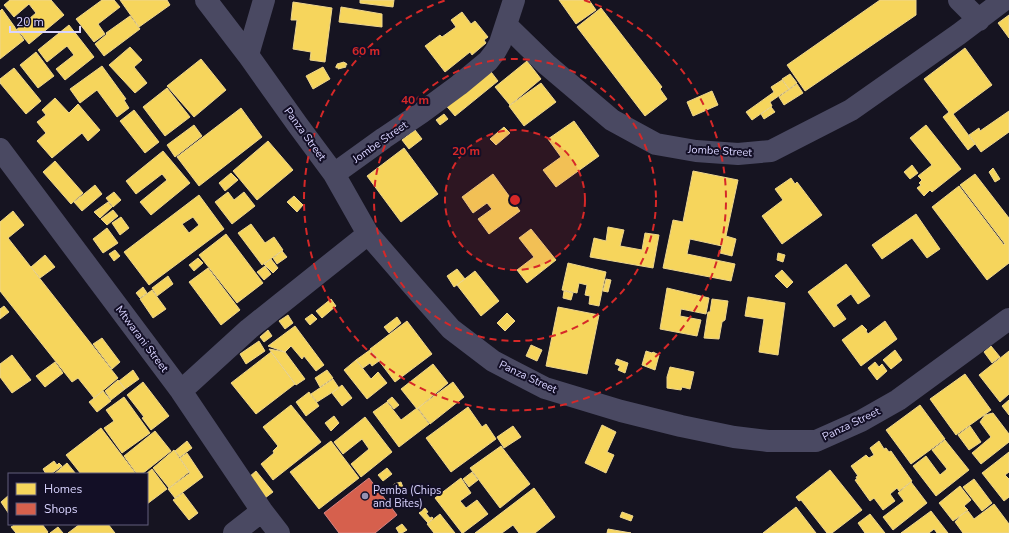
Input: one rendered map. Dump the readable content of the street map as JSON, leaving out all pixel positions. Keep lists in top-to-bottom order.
{
  "streets": {
    "street": ["Panza Street", "Jombe Street", "Mtwarani Street"]
  },
  "crossings": [
    ["Panza Street", "Jombe Street"]
  ],
  "places": ["Pemba (Chips and Bites)"],
  "legend": ["Homes", "Shops"],
  "scale_bar": "20 m",
  "rings": ["60 m", "40 m", "20 m"]
}
